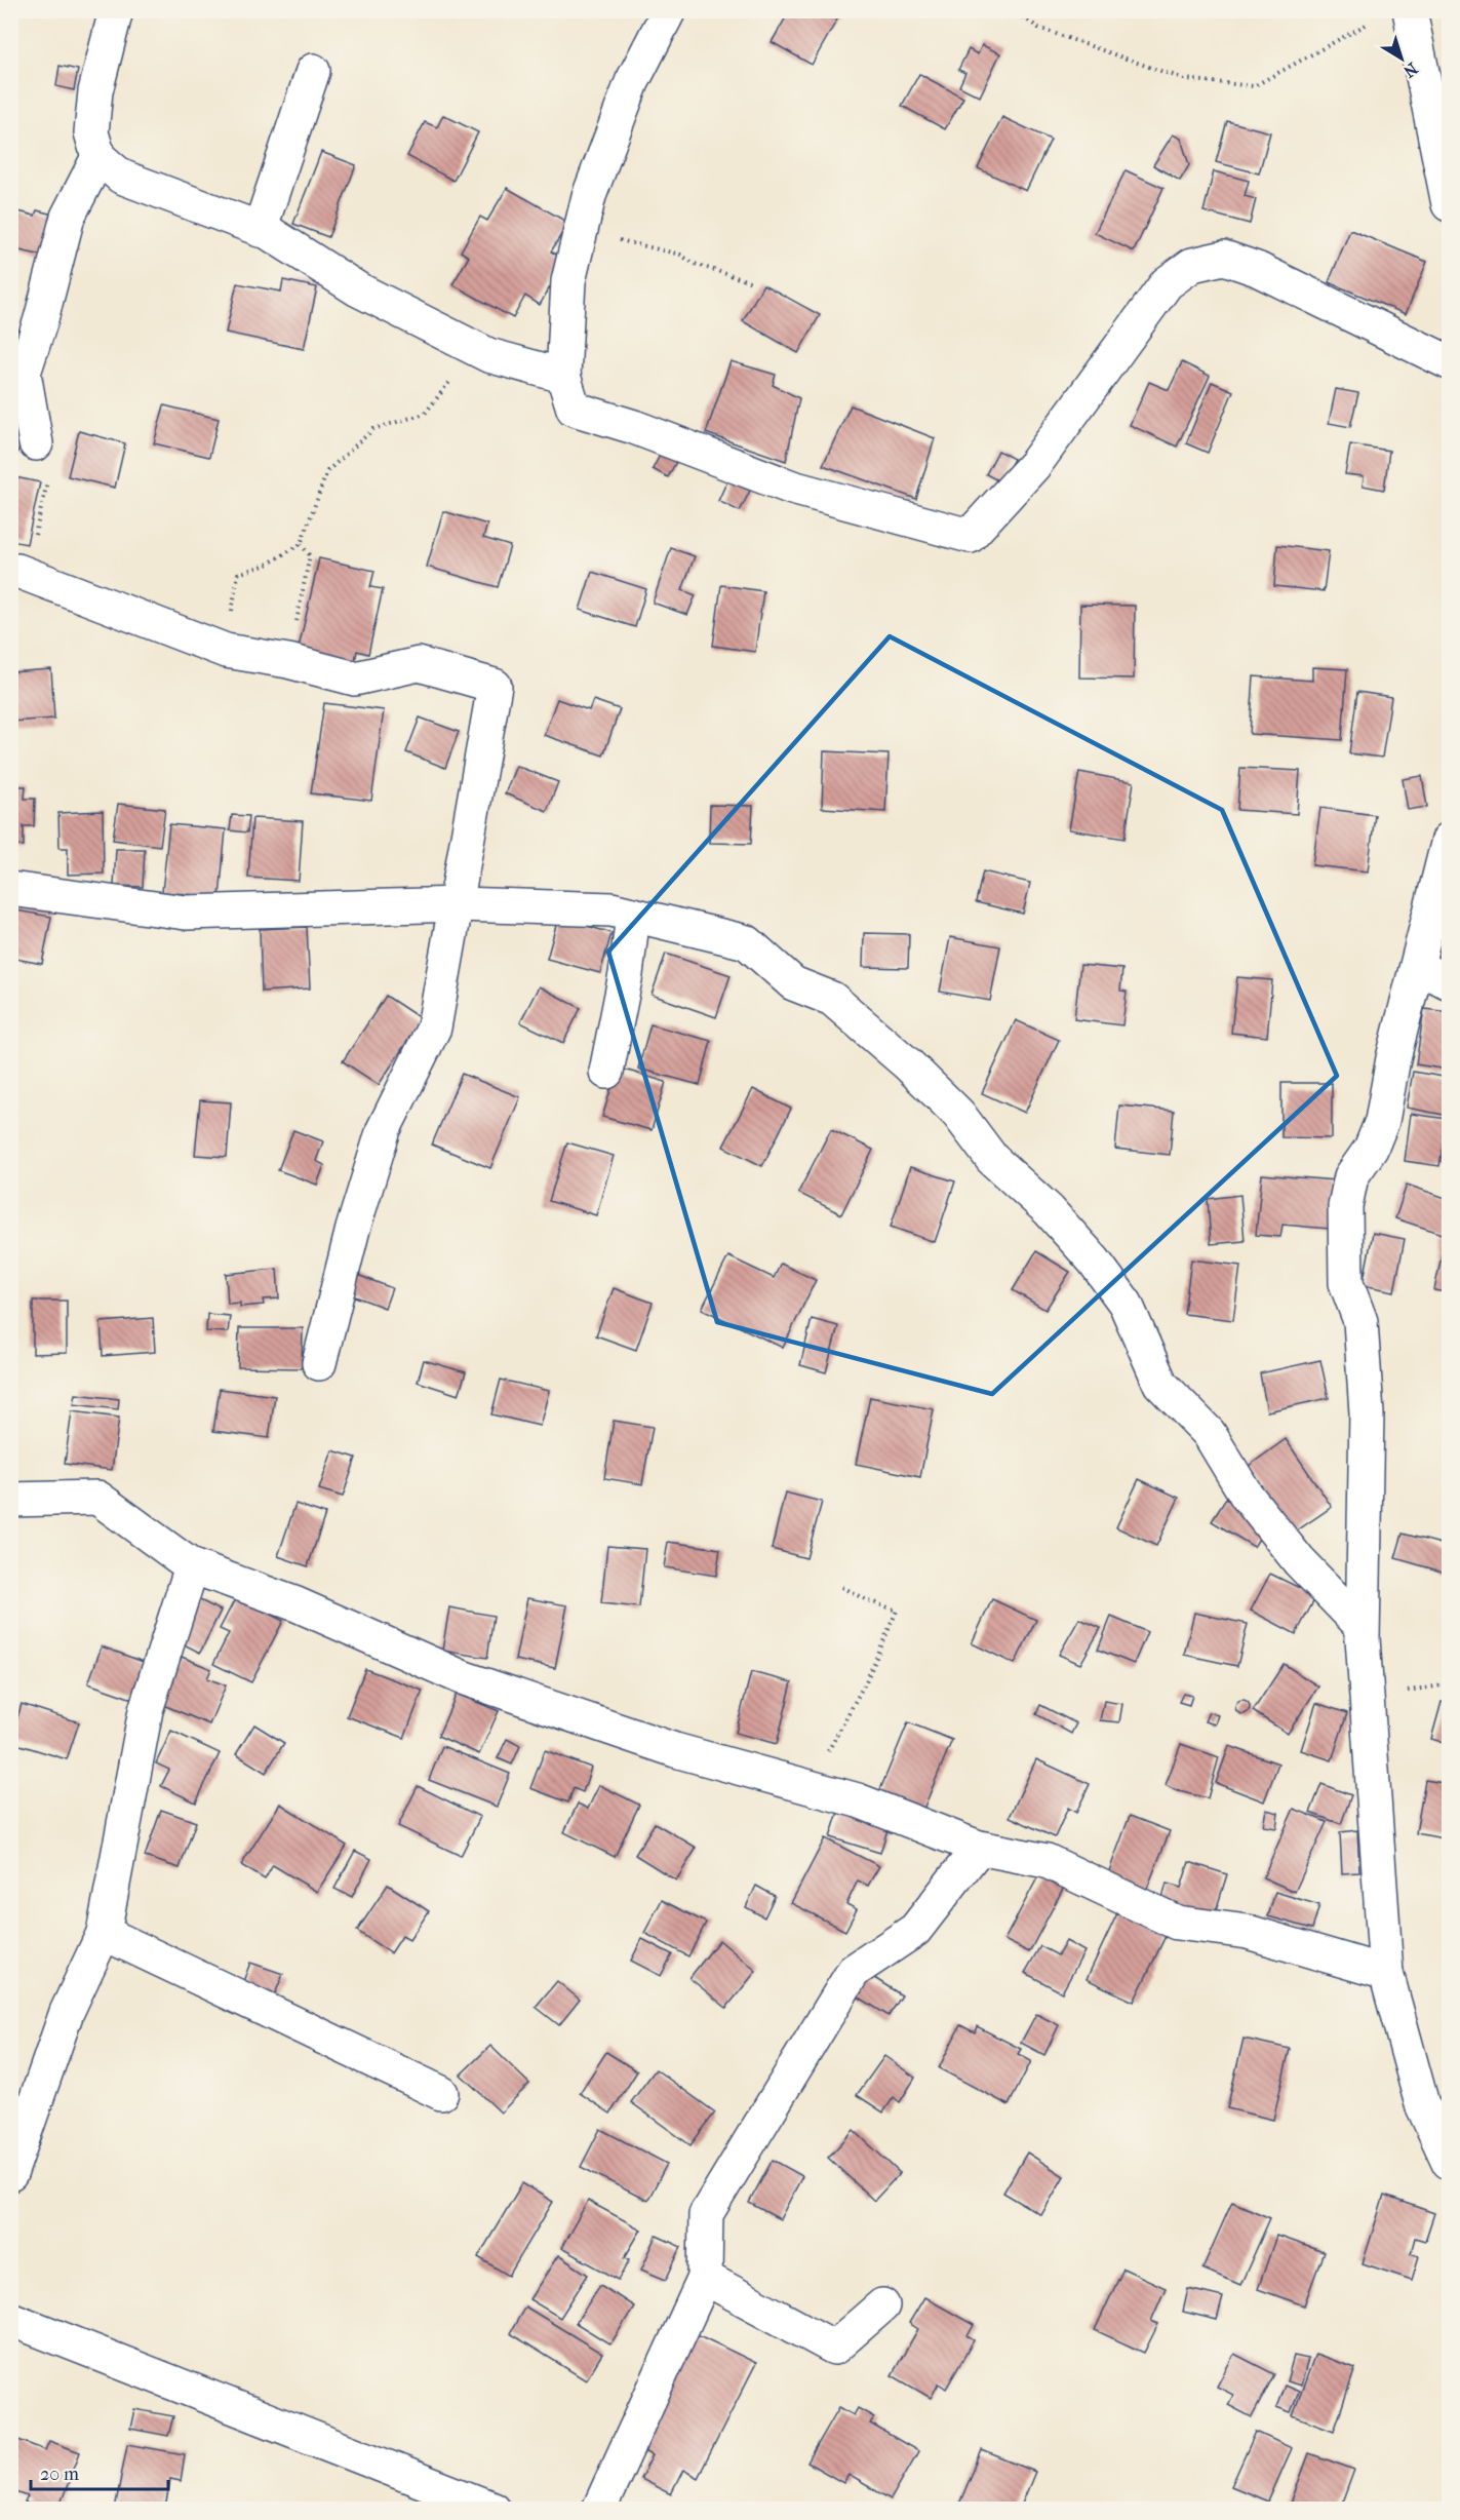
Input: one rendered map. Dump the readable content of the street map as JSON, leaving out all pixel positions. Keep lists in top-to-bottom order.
{
  "scale_bar": "20 m",
  "north": "bottom right"
}
